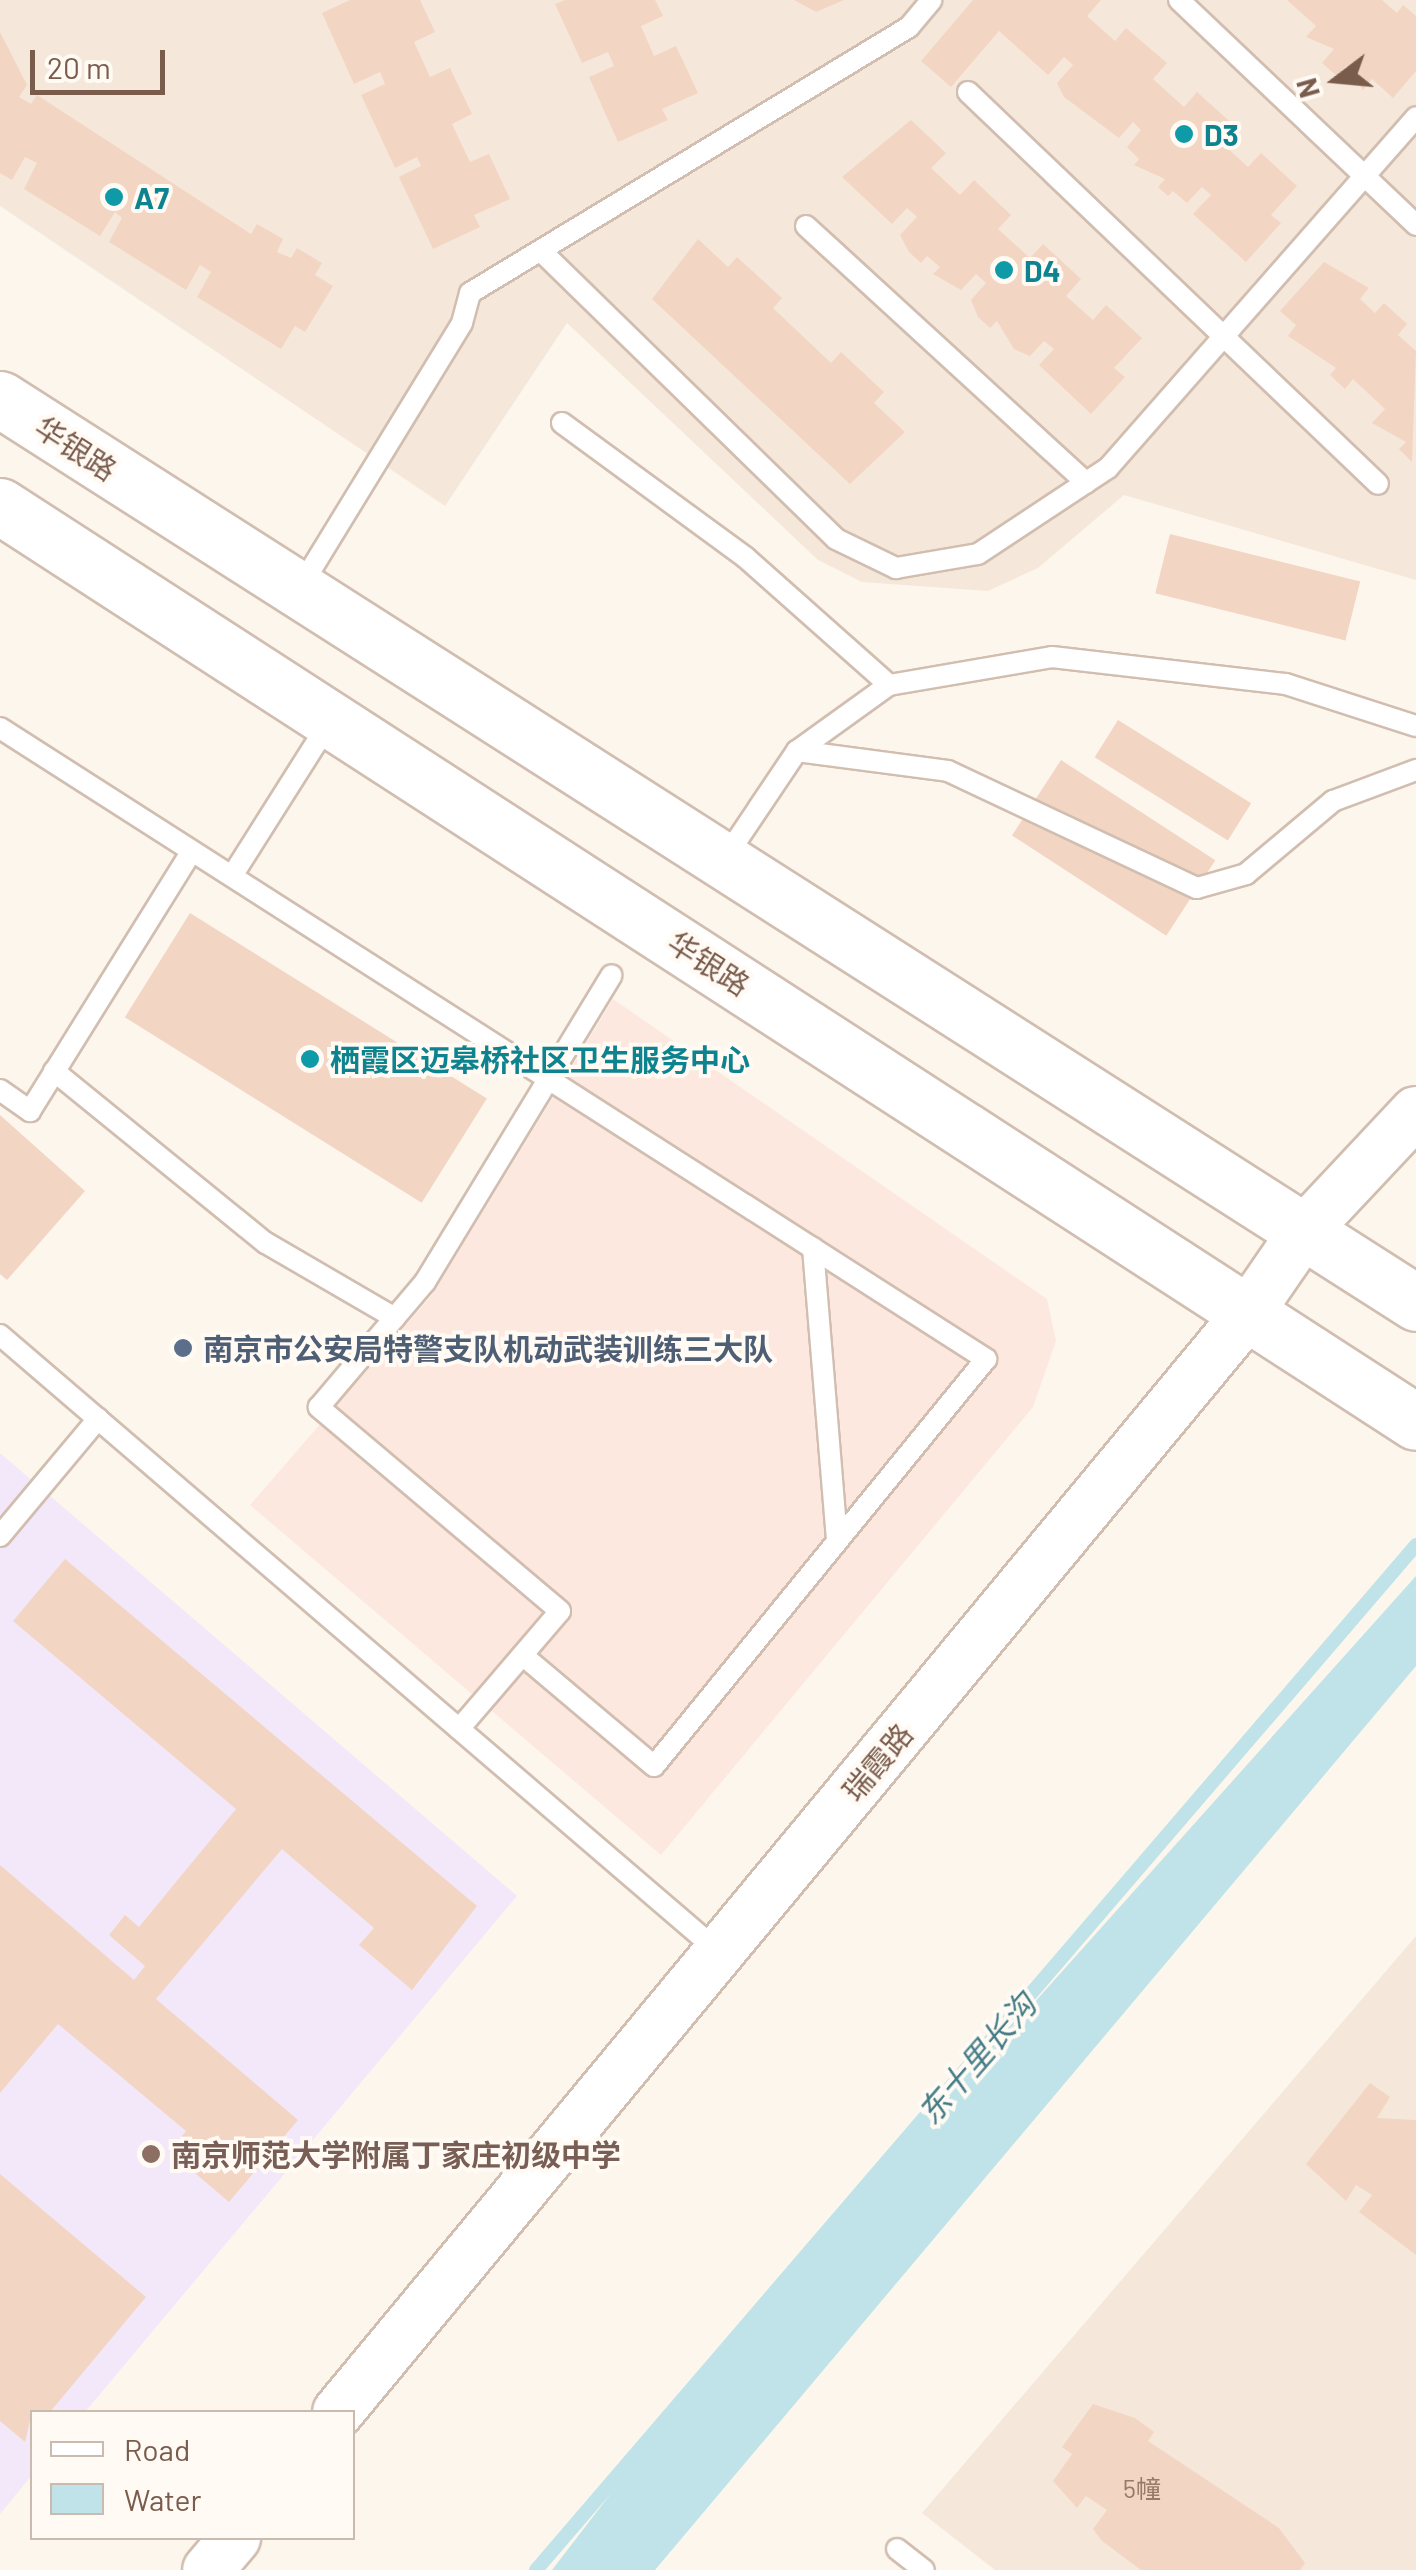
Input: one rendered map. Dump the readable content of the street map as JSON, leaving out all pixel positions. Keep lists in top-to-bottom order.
{
  "streets": {
    "main road": ["华银路"],
    "street": ["瑞霞路"]
  },
  "crossings": [
    ["华银路", "瑞霞路"]
  ],
  "water": ["东十里长沟"],
  "places": [
    "D3",
    "A7",
    "D4",
    "栖霞区迈皋桥社区卫生服务中心",
    "南京市公安局特警支队机动武装训练三大队",
    "南京师范大学附属丁家庄初级中学"
  ],
  "house_numbers": ["5幢"],
  "legend": ["Road", "Water"],
  "scale_bar": "20 m",
  "north": "left"
}
